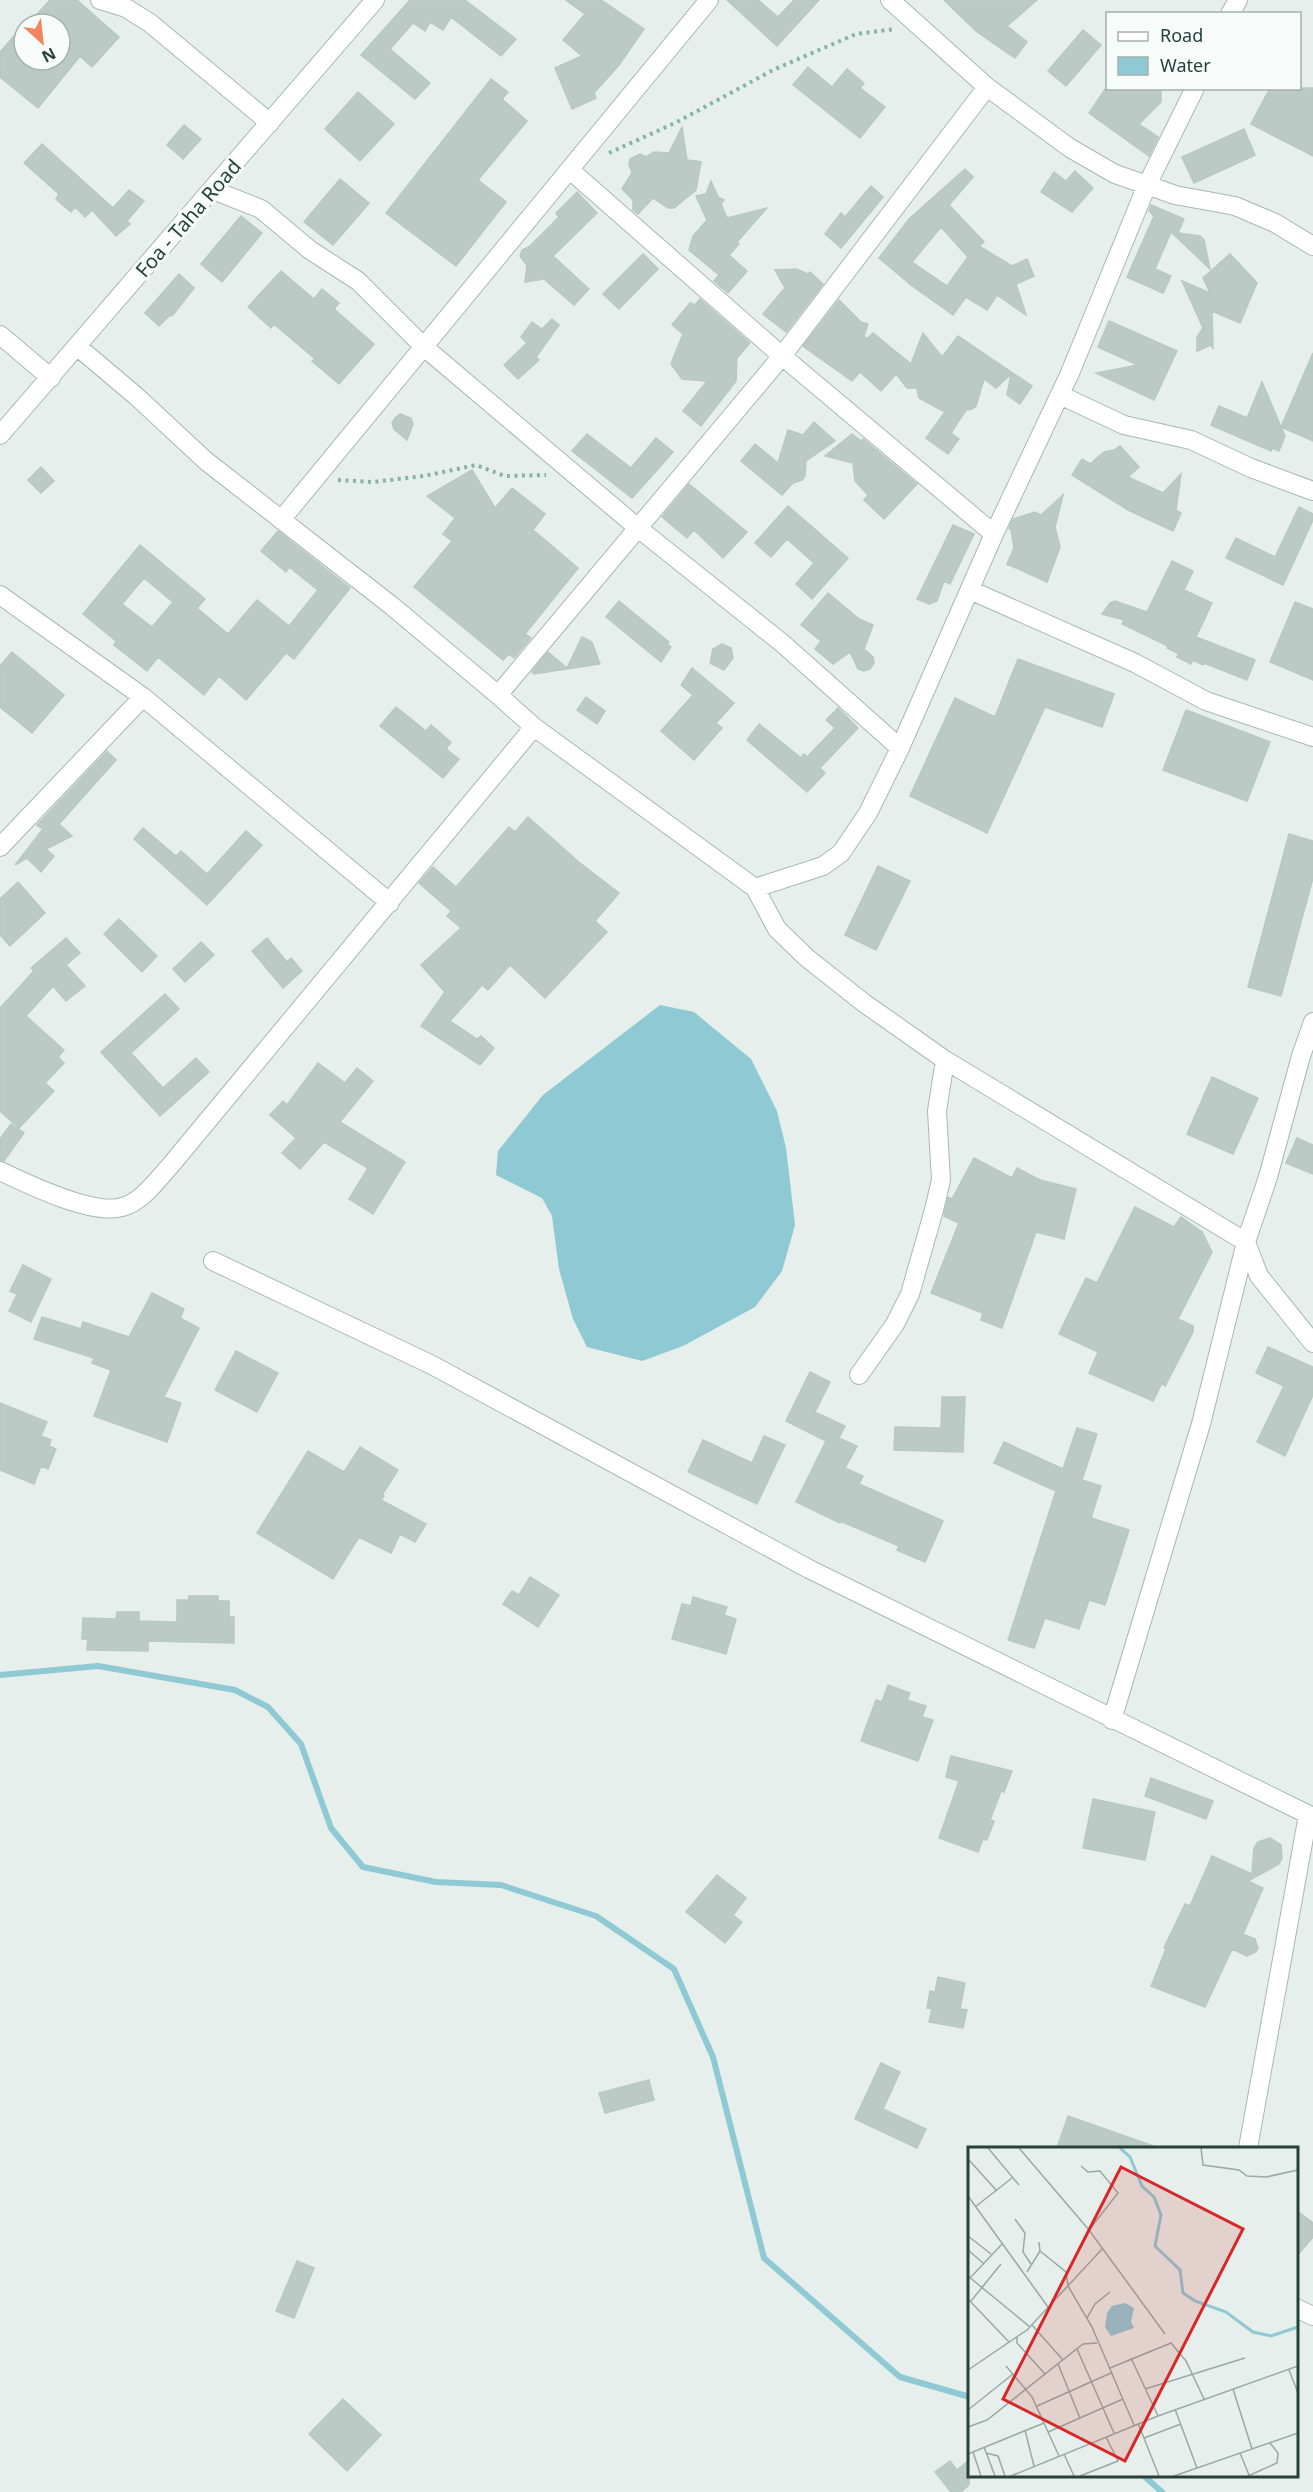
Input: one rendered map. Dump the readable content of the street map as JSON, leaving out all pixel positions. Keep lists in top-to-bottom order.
{
  "streets": {
    "street": ["Foa - Taha Road"]
  },
  "legend": ["Road", "Water"],
  "north": "bottom right"
}
